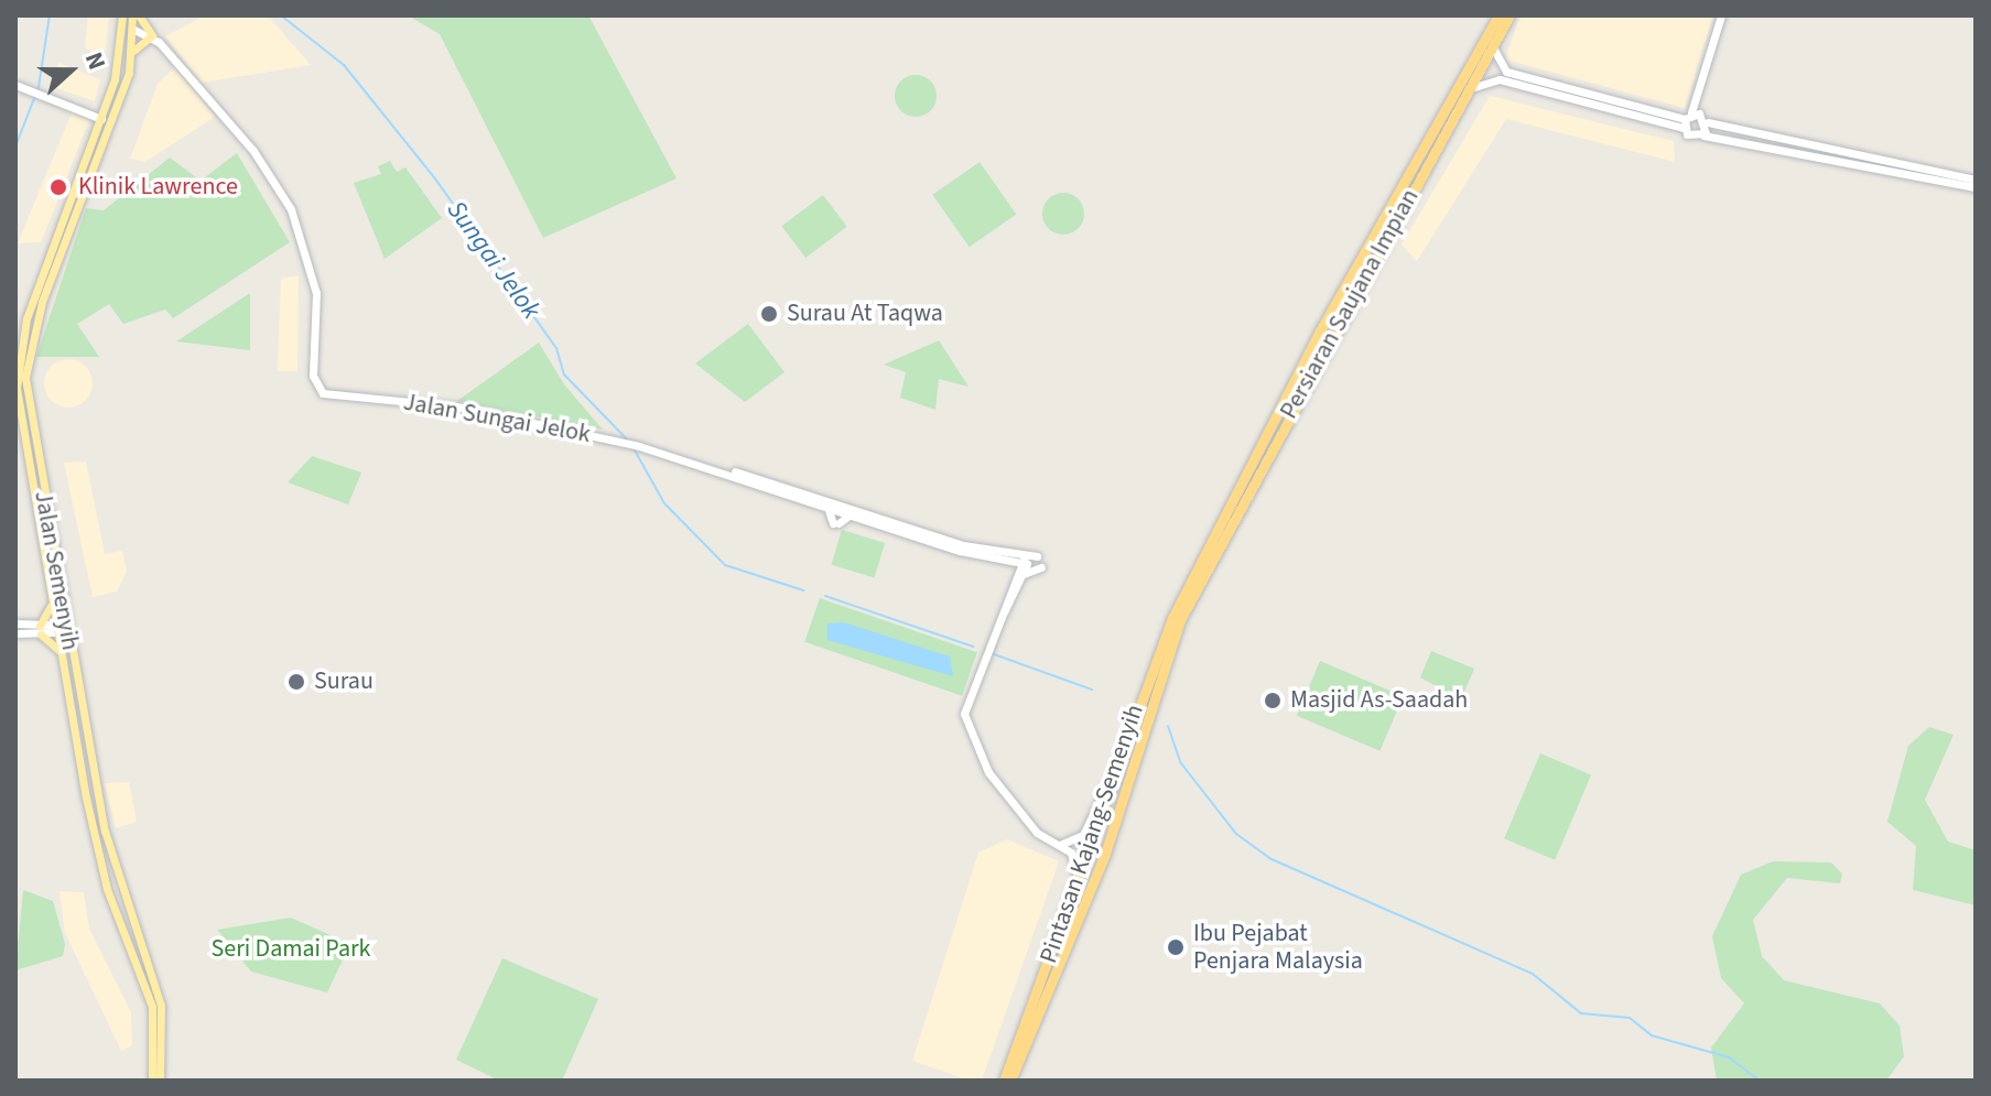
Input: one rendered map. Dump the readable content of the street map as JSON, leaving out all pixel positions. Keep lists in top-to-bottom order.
{
  "streets": {
    "highway": ["Persiaran Saujana Impian", "Pintasan Kajang-Semenyih"],
    "main road": ["Jalan Semenyih"],
    "street": ["Jalan Sungai Jelok"]
  },
  "crossings": [
    ["Persiaran Saujana Impian", "Pintasan Kajang-Semenyih"],
    ["Jalan Sungai Jelok", "Jalan Semenyih"]
  ],
  "water": ["Sungai Jelok"],
  "parks": ["Seri Damai Park"],
  "places": [
    "Klinik Lawrence",
    "Surau At Taqwa",
    "Surau",
    "Masjid As-Saadah",
    "Ibu Pejabat Penjara Malaysia"
  ],
  "north": "right"
}
